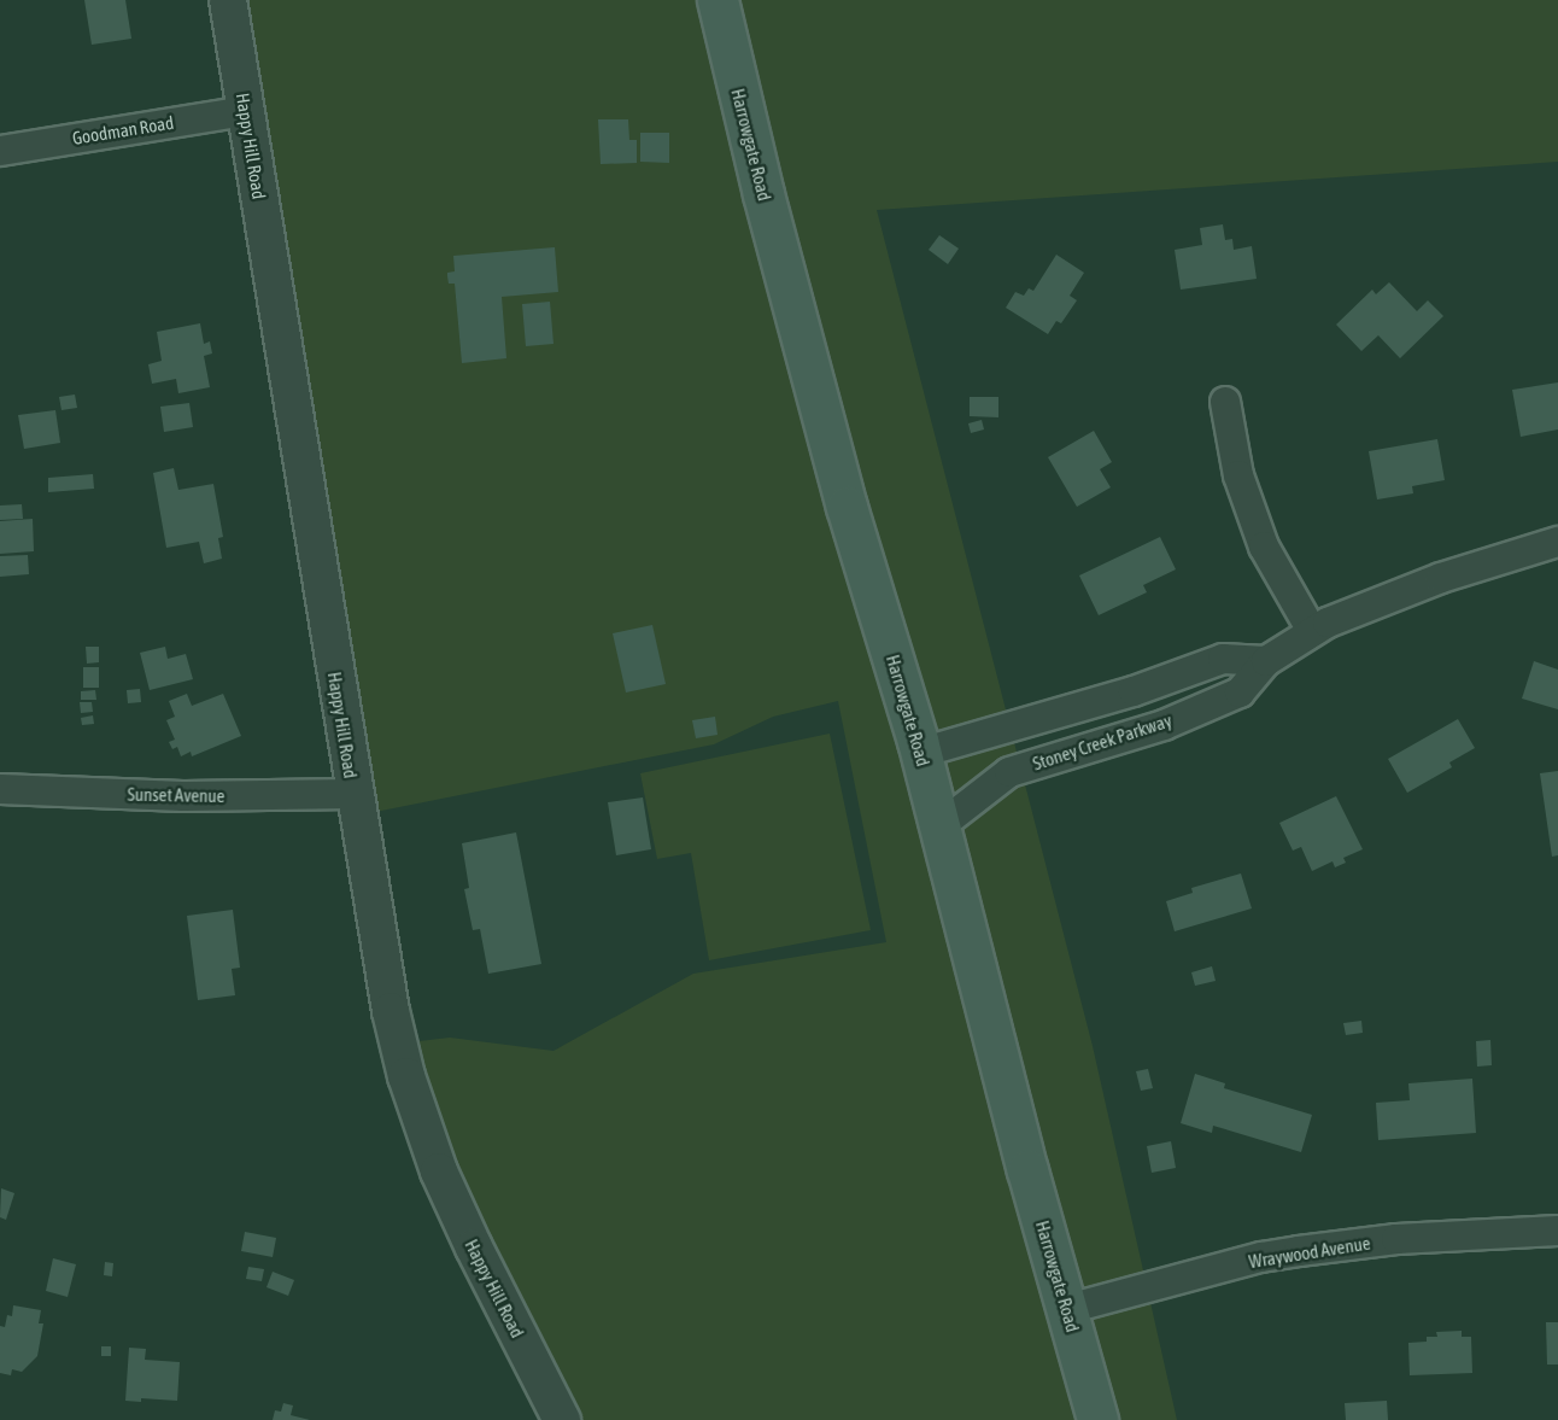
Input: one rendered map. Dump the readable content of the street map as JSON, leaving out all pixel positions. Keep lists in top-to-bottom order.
{
  "streets": {
    "main road": ["Harrowgate Road"],
    "street": [
      "Goodman Road",
      "Happy Hill Road",
      "Stoney Creek Parkway",
      "Sunset Avenue",
      "Wraywood Avenue"
    ]
  },
  "crossings": [
    ["Goodman Road", "Happy Hill Road"],
    ["Harrowgate Road", "Stoney Creek Parkway"],
    ["Harrowgate Road", "Wraywood Avenue"],
    ["Happy Hill Road", "Sunset Avenue"]
  ]
}
